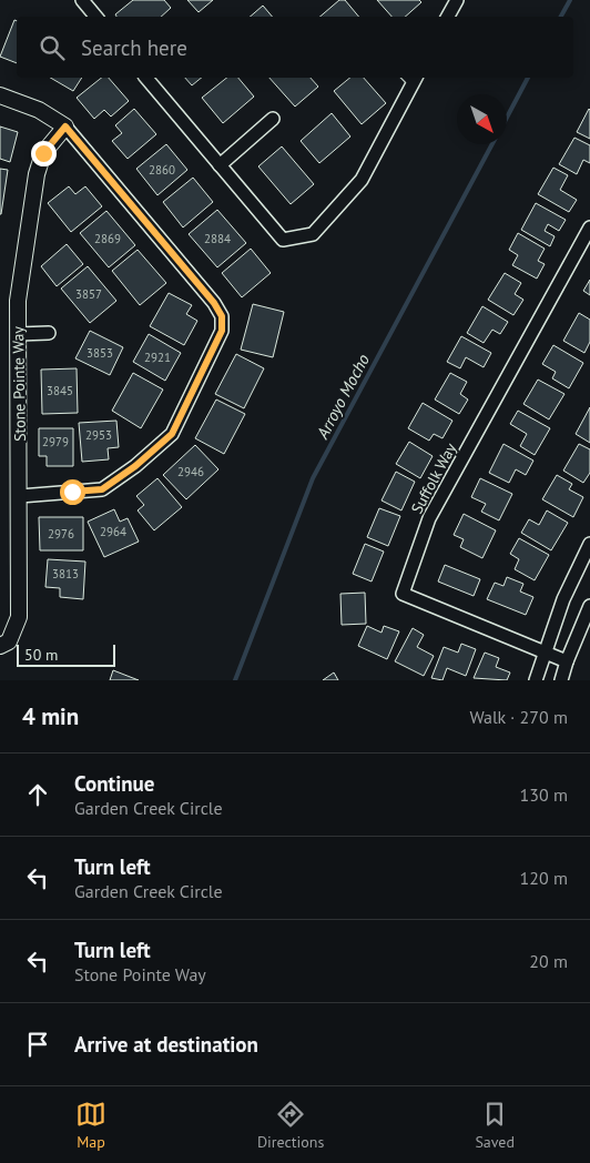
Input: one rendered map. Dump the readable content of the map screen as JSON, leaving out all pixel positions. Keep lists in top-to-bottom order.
{
  "streets": {
    "street": ["Stone Pointe Way", "Suffolk Way"]
  },
  "water": ["Arroyo Mocho"],
  "house_numbers": [
    "2860",
    "2869",
    "2884",
    "3857",
    "3853",
    "2921",
    "3845",
    "2953",
    "2979",
    "2946",
    "2964",
    "2976",
    "3813"
  ],
  "scale_bar": "50 m",
  "north": "bottom right",
  "page": {
    "search": "Search here",
    "scale": "50 m",
    "heading": ["4 min", "Walk · 270 m"],
    "list": [
      ["Continue", "Garden Creek Circle", "130 m"],
      ["Turn left", "Garden Creek Circle", "120 m"],
      ["Turn left", "Stone Pointe Way", "20 m"],
      "Arrive at destination"
    ],
    "nav": ["Map", "Directions", "Saved"]
  }
}
